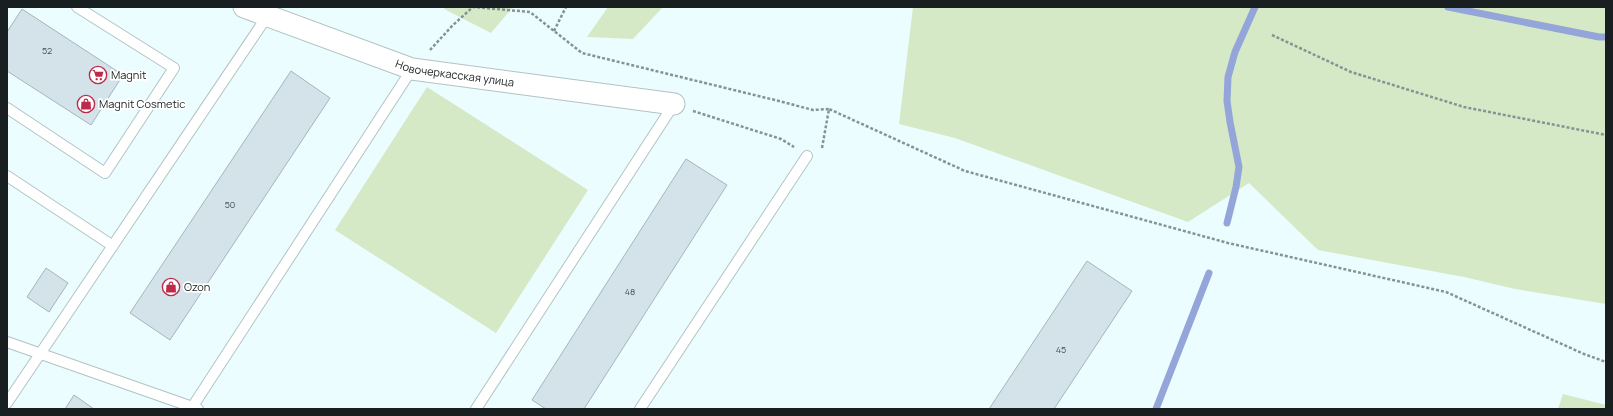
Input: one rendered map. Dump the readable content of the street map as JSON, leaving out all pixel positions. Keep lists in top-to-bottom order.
{
  "streets": {
    "street": ["Новочеркасская улица"]
  },
  "places": {
    "supermarket": ["Magnit"],
    "shop": ["Magnit Cosmetic", "Ozon"]
  },
  "house_numbers": [
    "52",
    "50",
    "48",
    "45"
  ]
}
